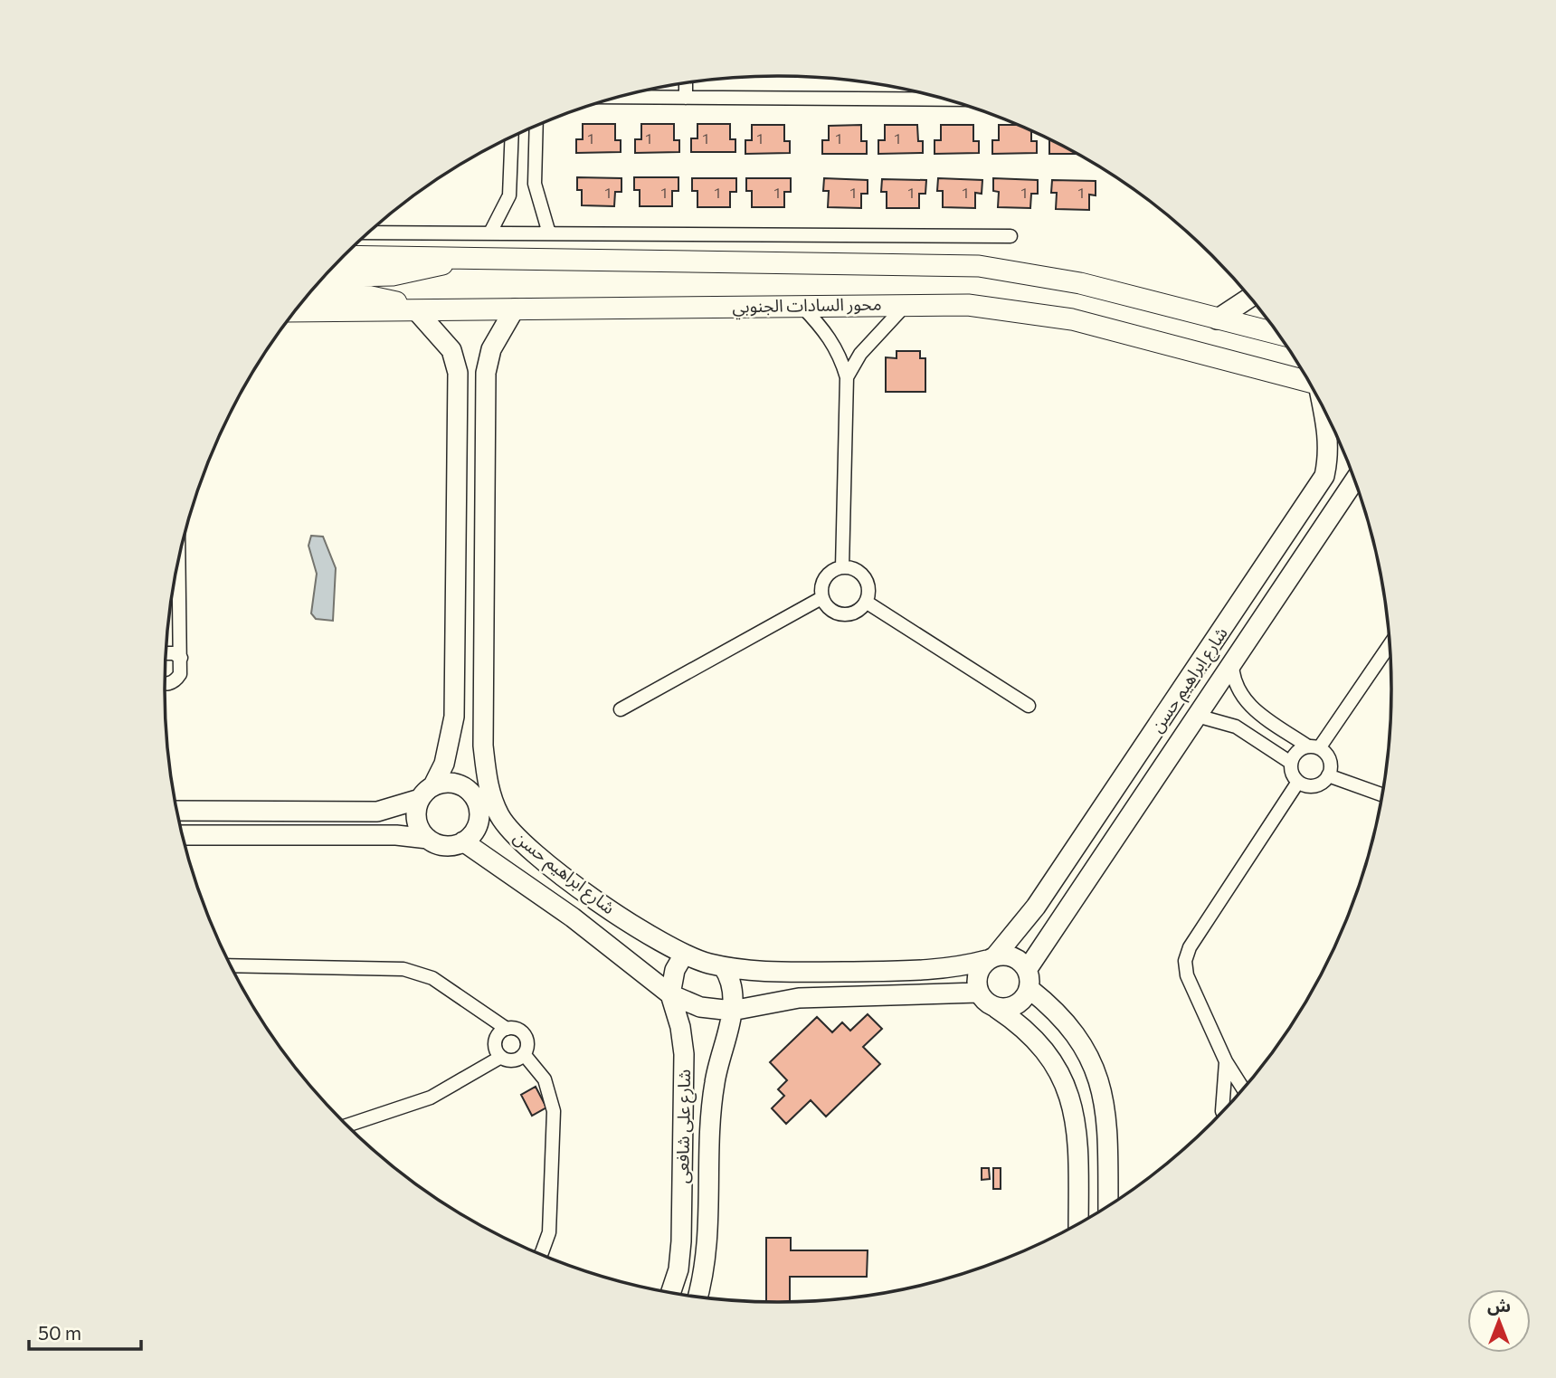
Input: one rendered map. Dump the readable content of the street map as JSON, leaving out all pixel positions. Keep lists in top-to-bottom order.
{
  "streets": {
    "main road": ["محور السادات الجنوبي"],
    "street": ["شارع ابراهيم حسن", "شارع على شافعى"]
  },
  "crossings": [
    ["محور السادات الجنوبي", "شارع ابراهيم حسن"],
    ["شارع ابراهيم حسن", "شارع على شافعى"]
  ],
  "house_numbers": [
    "1",
    "1",
    "1",
    "1",
    "1",
    "1",
    "1",
    "1",
    "1",
    "1",
    "1",
    "1",
    "1",
    "1",
    "1"
  ],
  "scale_bar": "50 m",
  "north": "top"
}
